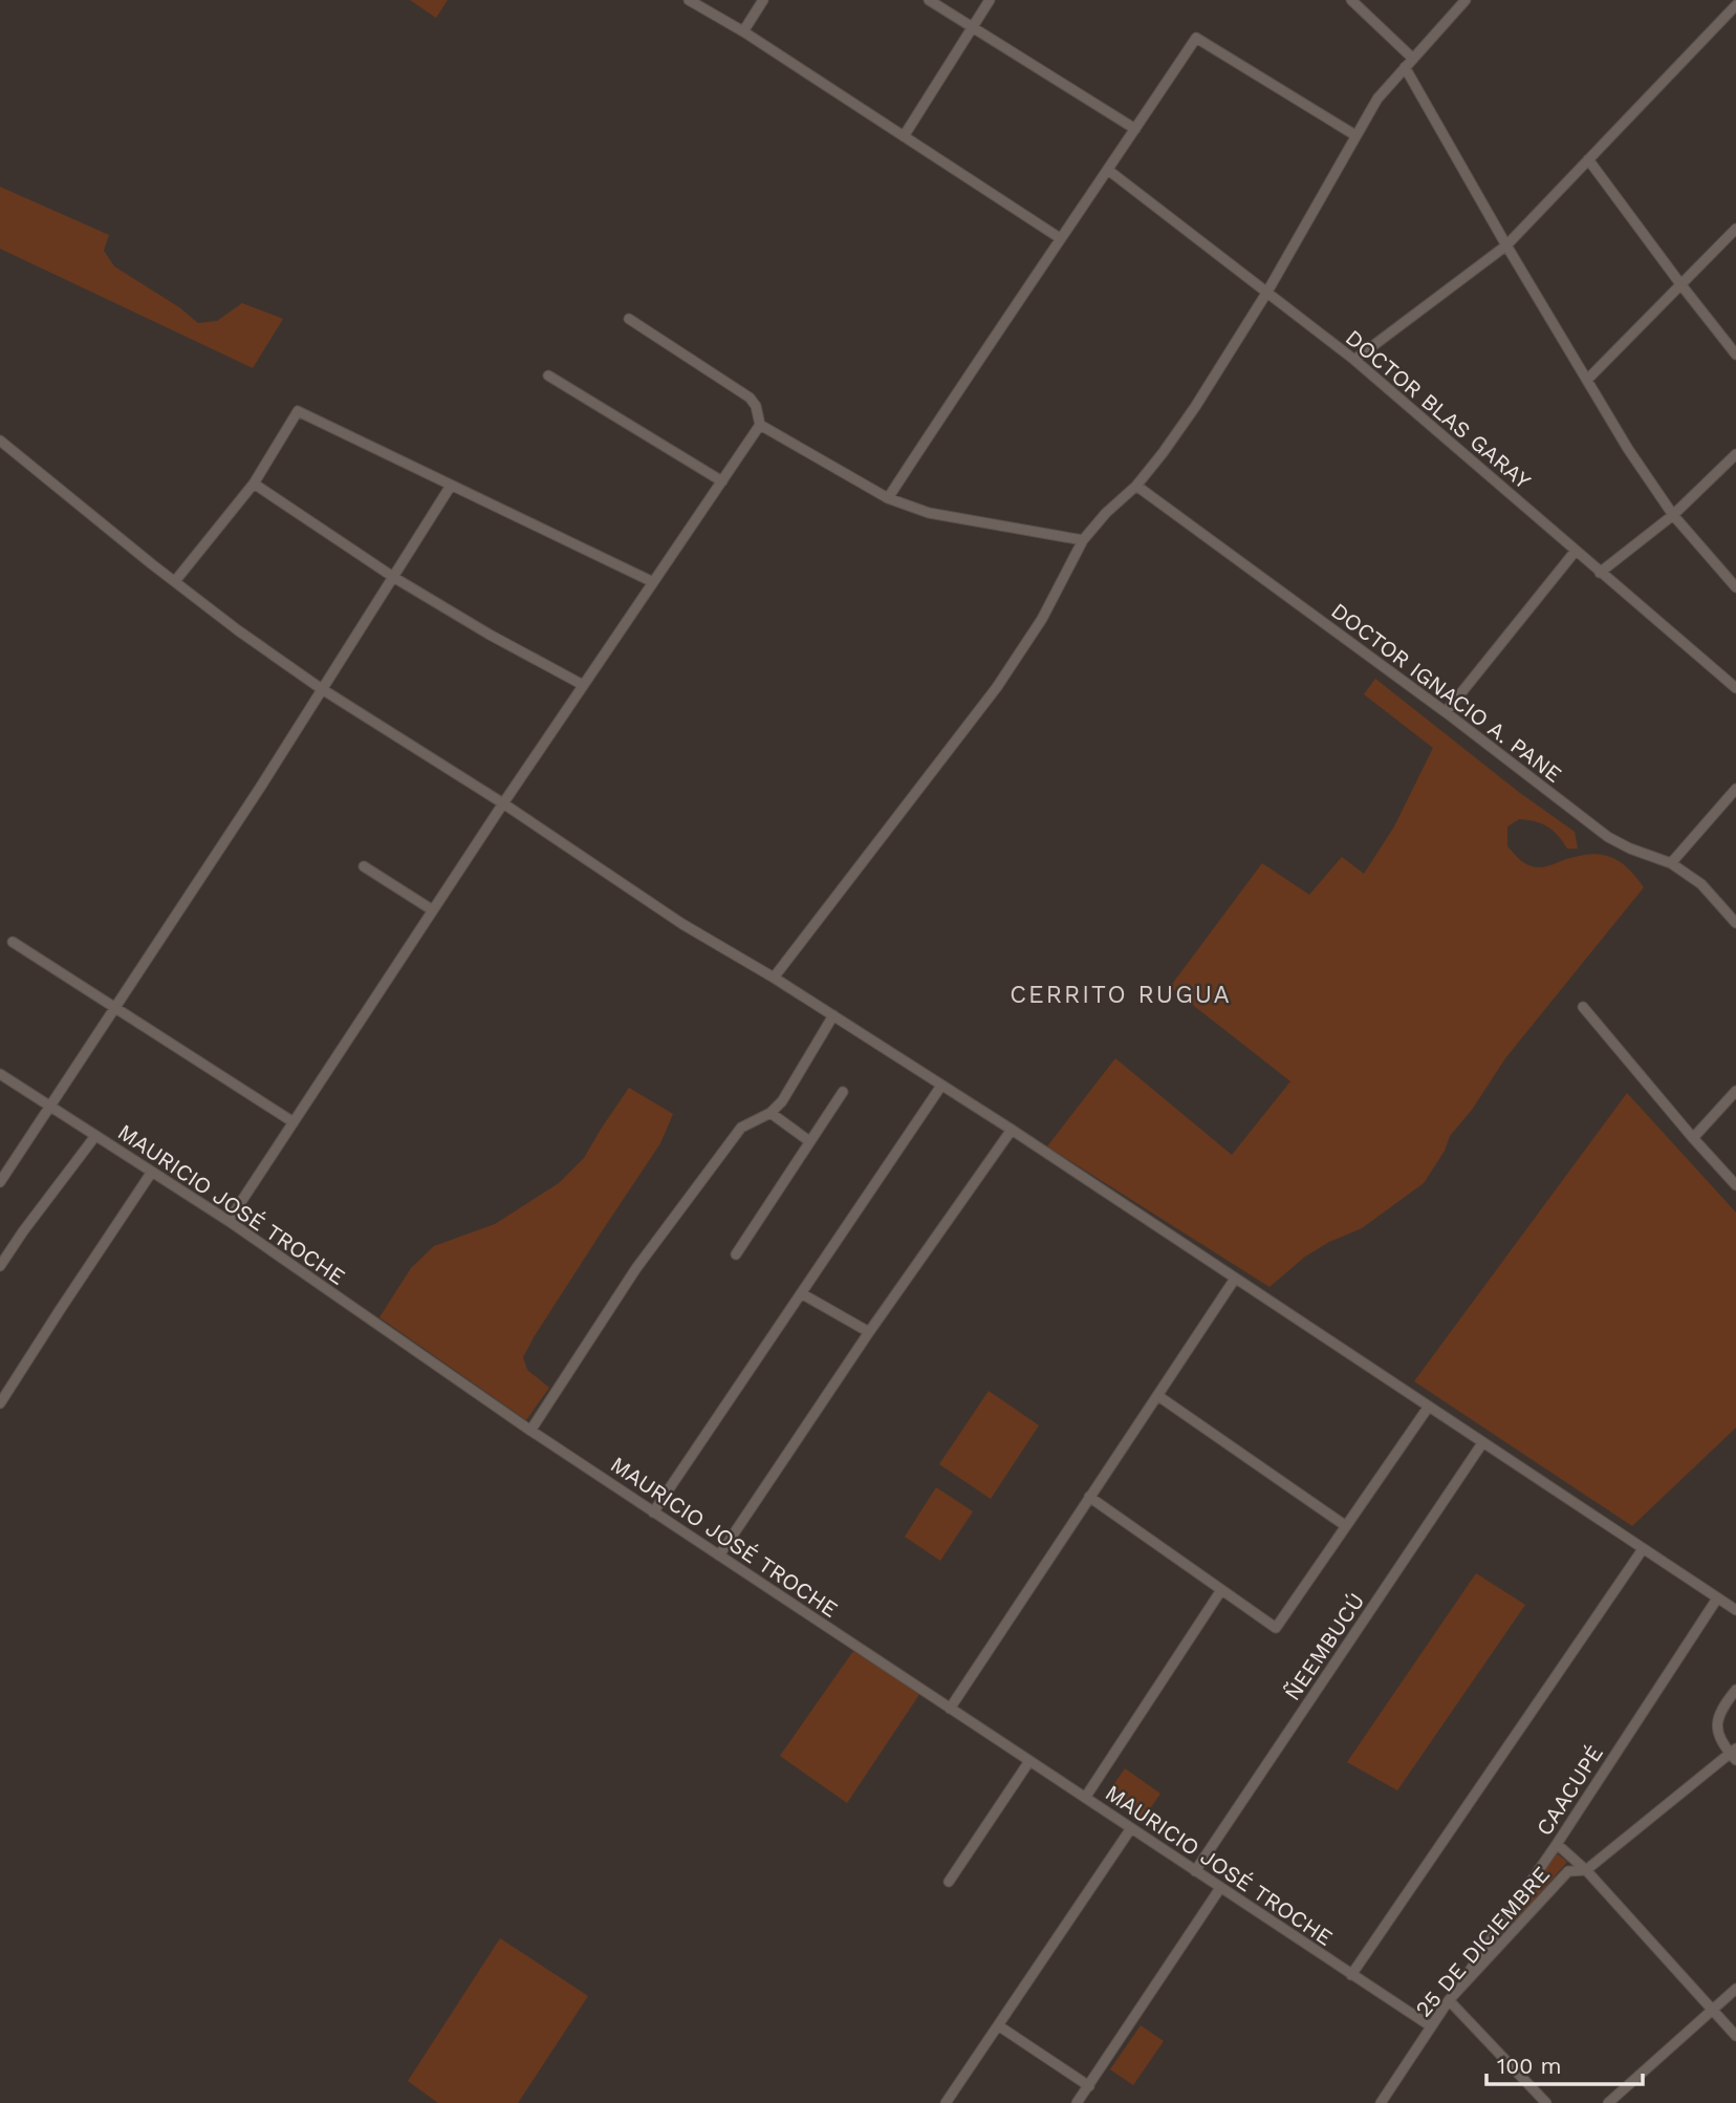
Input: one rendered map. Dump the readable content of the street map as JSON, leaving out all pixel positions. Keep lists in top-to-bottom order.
{
  "streets": {
    "street": [
      "DOCTOR BLAS GARAY",
      "DOCTOR IGNACIO A. PANE",
      "MAURICIO JOSÉ TROCHE",
      "ÑEEMBUCÚ",
      "CAACUPÉ",
      "25 DE DICIEMBRE"
    ]
  },
  "crossings": [
    ["MAURICIO JOSÉ TROCHE", "ÑEEMBUCÚ"],
    ["MAURICIO JOSÉ TROCHE", "25 DE DICIEMBRE"],
    ["CAACUPÉ", "25 DE DICIEMBRE"]
  ],
  "districts": ["CERRITO RUGUA"],
  "scale_bar": "100 m"
}
